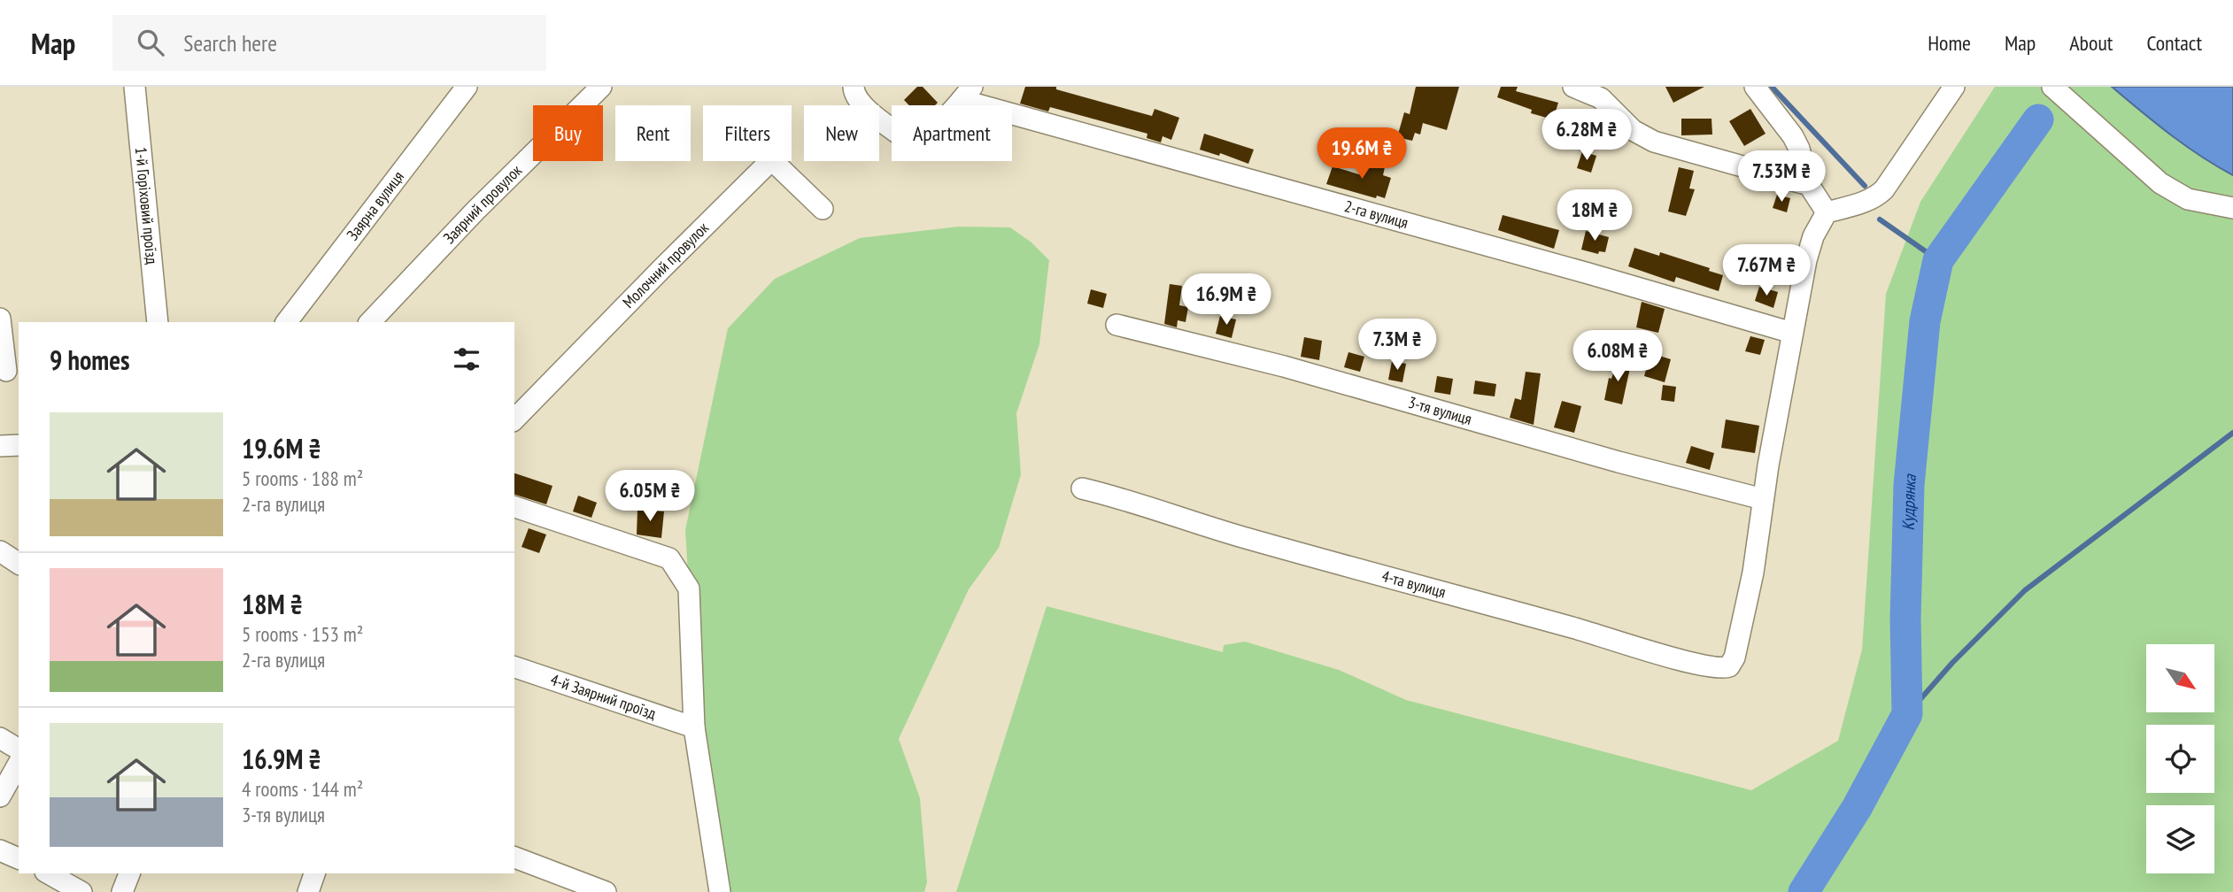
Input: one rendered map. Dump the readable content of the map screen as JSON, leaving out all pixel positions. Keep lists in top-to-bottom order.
{
  "streets": {
    "street": [
      "Заярний провулок",
      "1-й Горіховий проїзд",
      "Заярна вулиця",
      "2-га вулиця",
      "Молочний провулок",
      "3-тя вулиця",
      "4-та вулиця",
      "4-й Заярний проїзд"
    ]
  },
  "crossings": [
    ["3-тя вулиця", "4-та вулиця"]
  ],
  "water": ["Кудрянка"],
  "north": "bottom right",
  "page": {
    "header": "Map",
    "search": "Search here",
    "nav": [
      "Home",
      "Map",
      "About",
      "Contact"
    ],
    "chip": [
      "Buy",
      "Rent",
      "Filters",
      "New",
      "Apartment"
    ],
    "price": [
      "6.28M ₴",
      "19.6M ₴",
      "7.53M ₴",
      "18M ₴",
      "7.67M ₴",
      "16.9M ₴",
      "7.3M ₴",
      "6.08M ₴",
      "6.05M ₴"
    ],
    "heading": "9 homes",
    "list": [
      {
        "name": "19.6M ₴",
        "note": "5 rooms · 188 m² · 2-га вулиця"
      },
      {
        "name": "18M ₴",
        "note": "5 rooms · 153 m² · 2-га вулиця"
      },
      {
        "name": "16.9M ₴",
        "note": "4 rooms · 144 m² · 3-тя вулиця"
      }
    ]
  }
}
